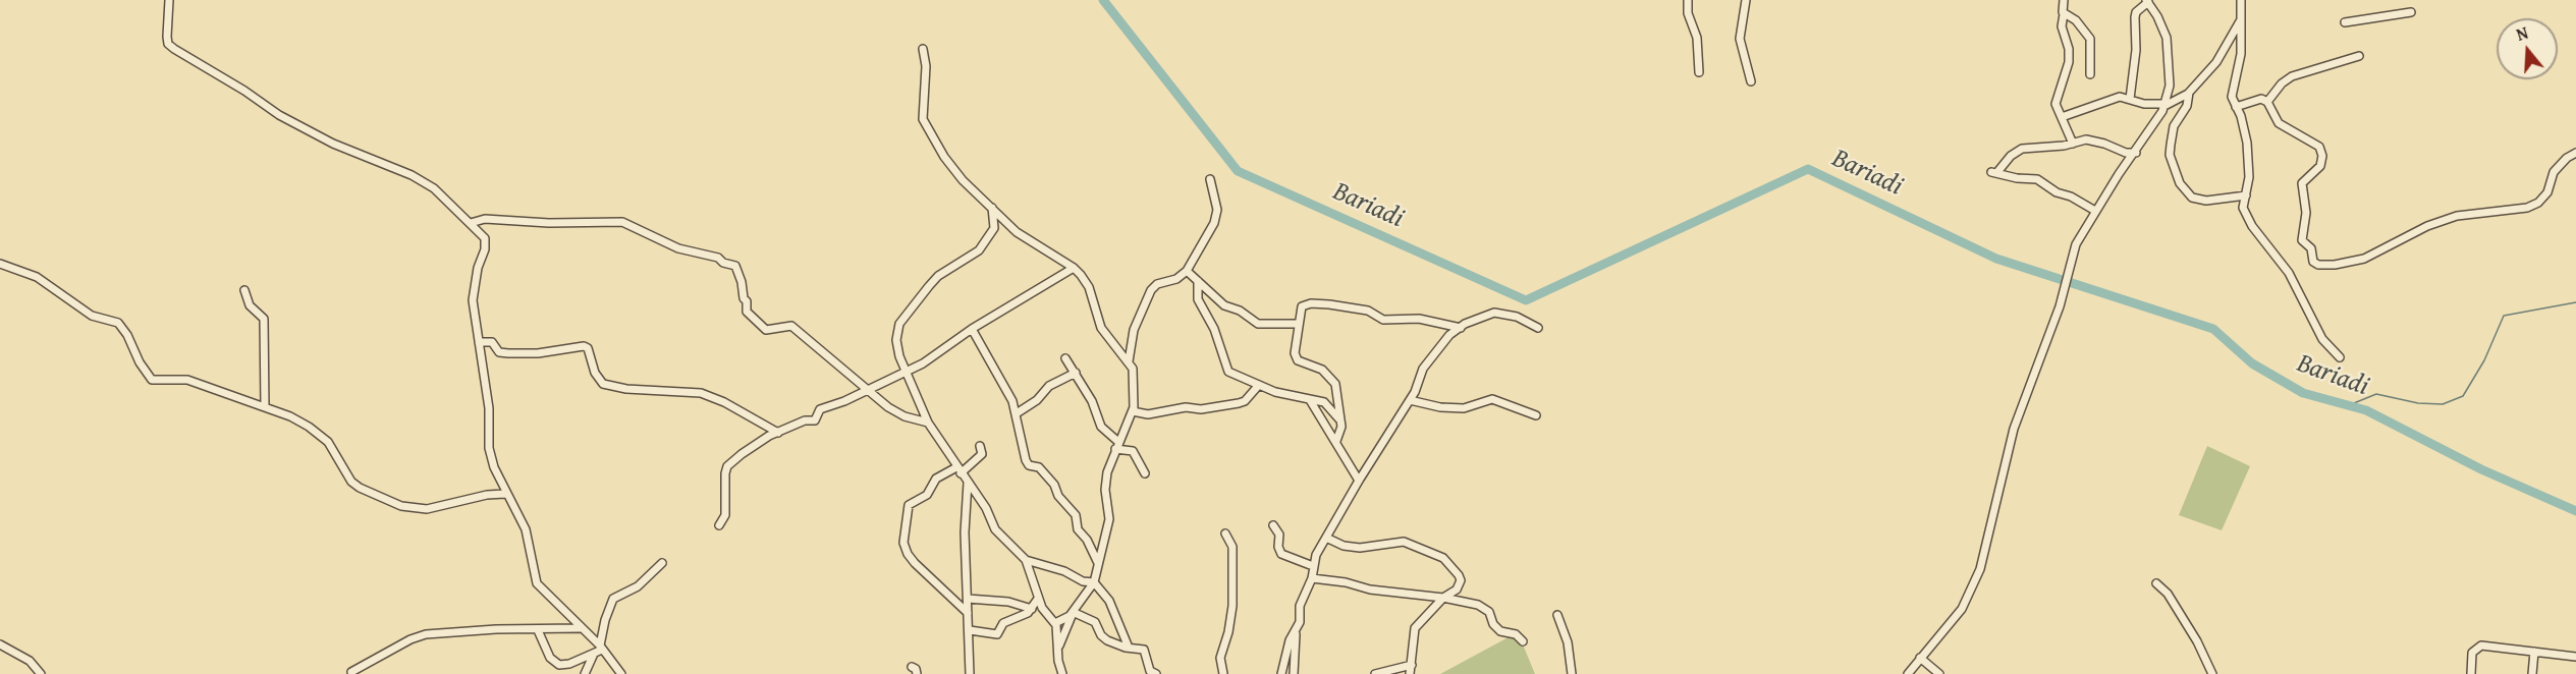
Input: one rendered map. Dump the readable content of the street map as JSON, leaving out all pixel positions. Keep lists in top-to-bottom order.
{
  "water": ["Bariadi"],
  "north": "top"
}
